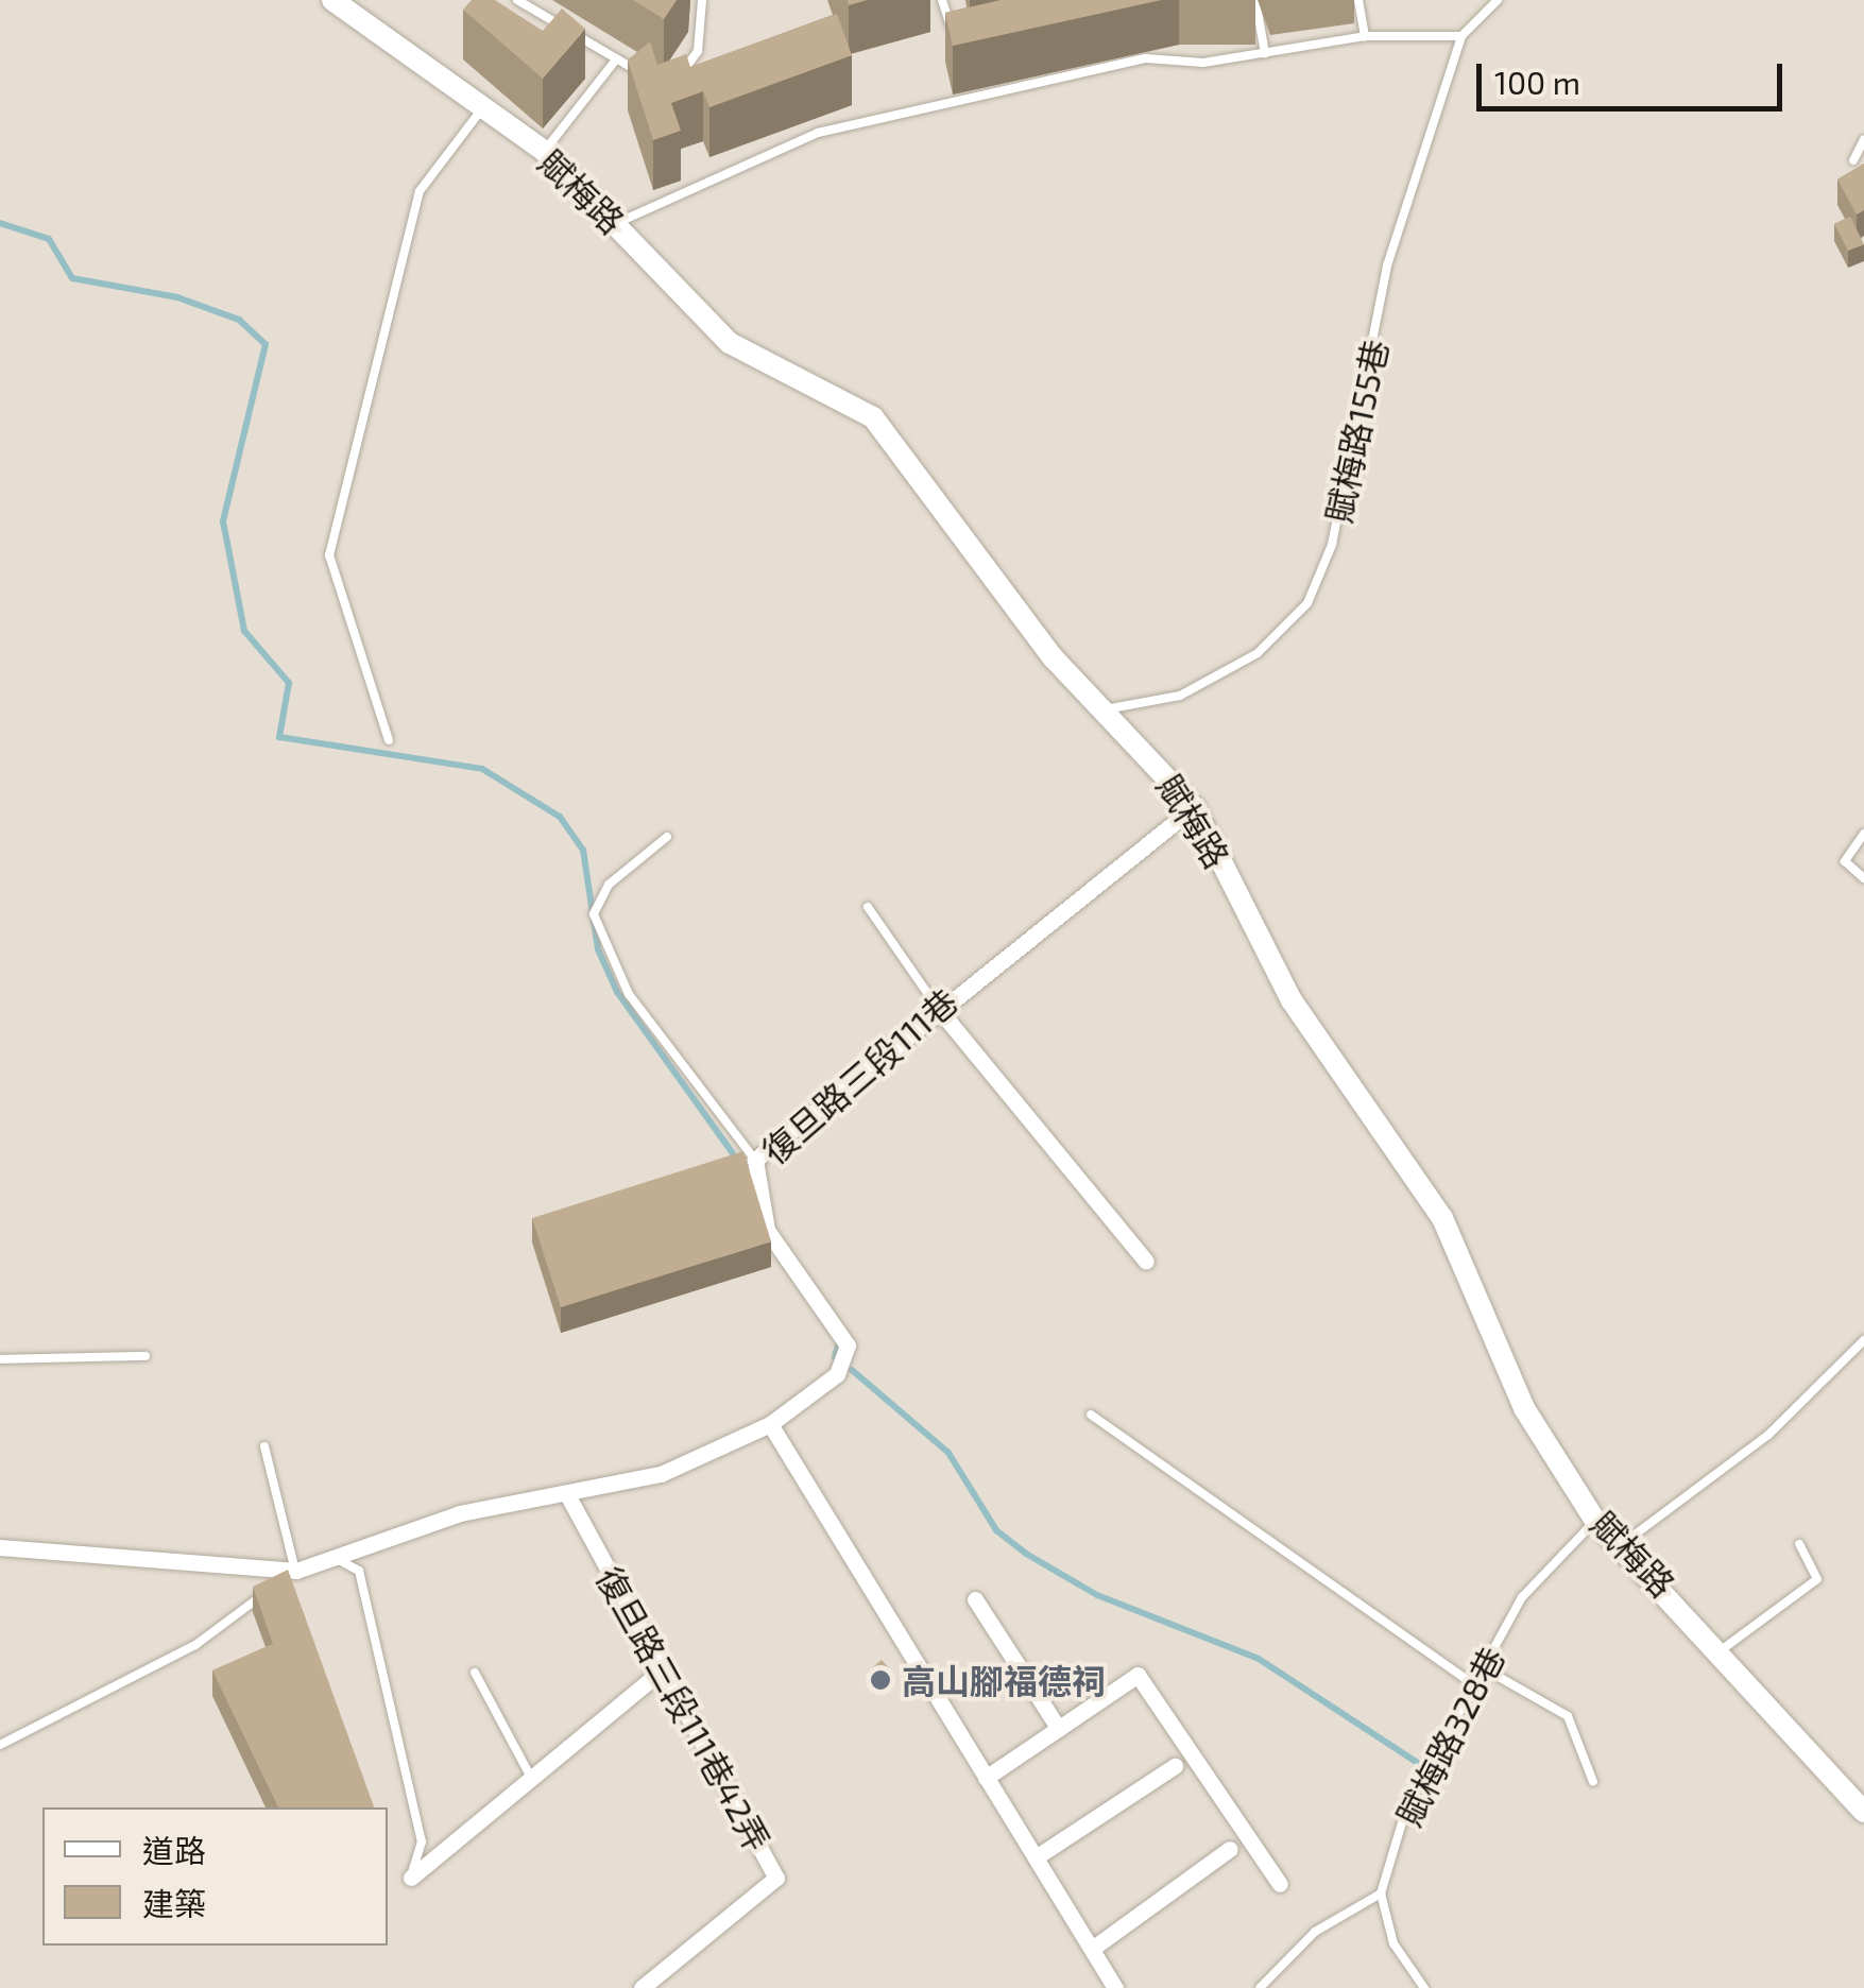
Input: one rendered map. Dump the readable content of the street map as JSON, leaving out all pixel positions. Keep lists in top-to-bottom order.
{
  "streets": {
    "street": ["賦梅路", "復旦路三段111巷", "復旦路三段111巷42弄"],
    "lane": ["賦梅路155巷", "賦梅路328巷"]
  },
  "crossings": [
    ["賦梅路", "賦梅路155巷"],
    ["賦梅路", "復旦路三段111巷"],
    ["賦梅路", "賦梅路328巷"],
    ["復旦路三段111巷", "復旦路三段111巷42弄"]
  ],
  "places": ["高山腳福德祠"],
  "legend": ["道路", "建築"],
  "scale_bar": "100 m"
}
